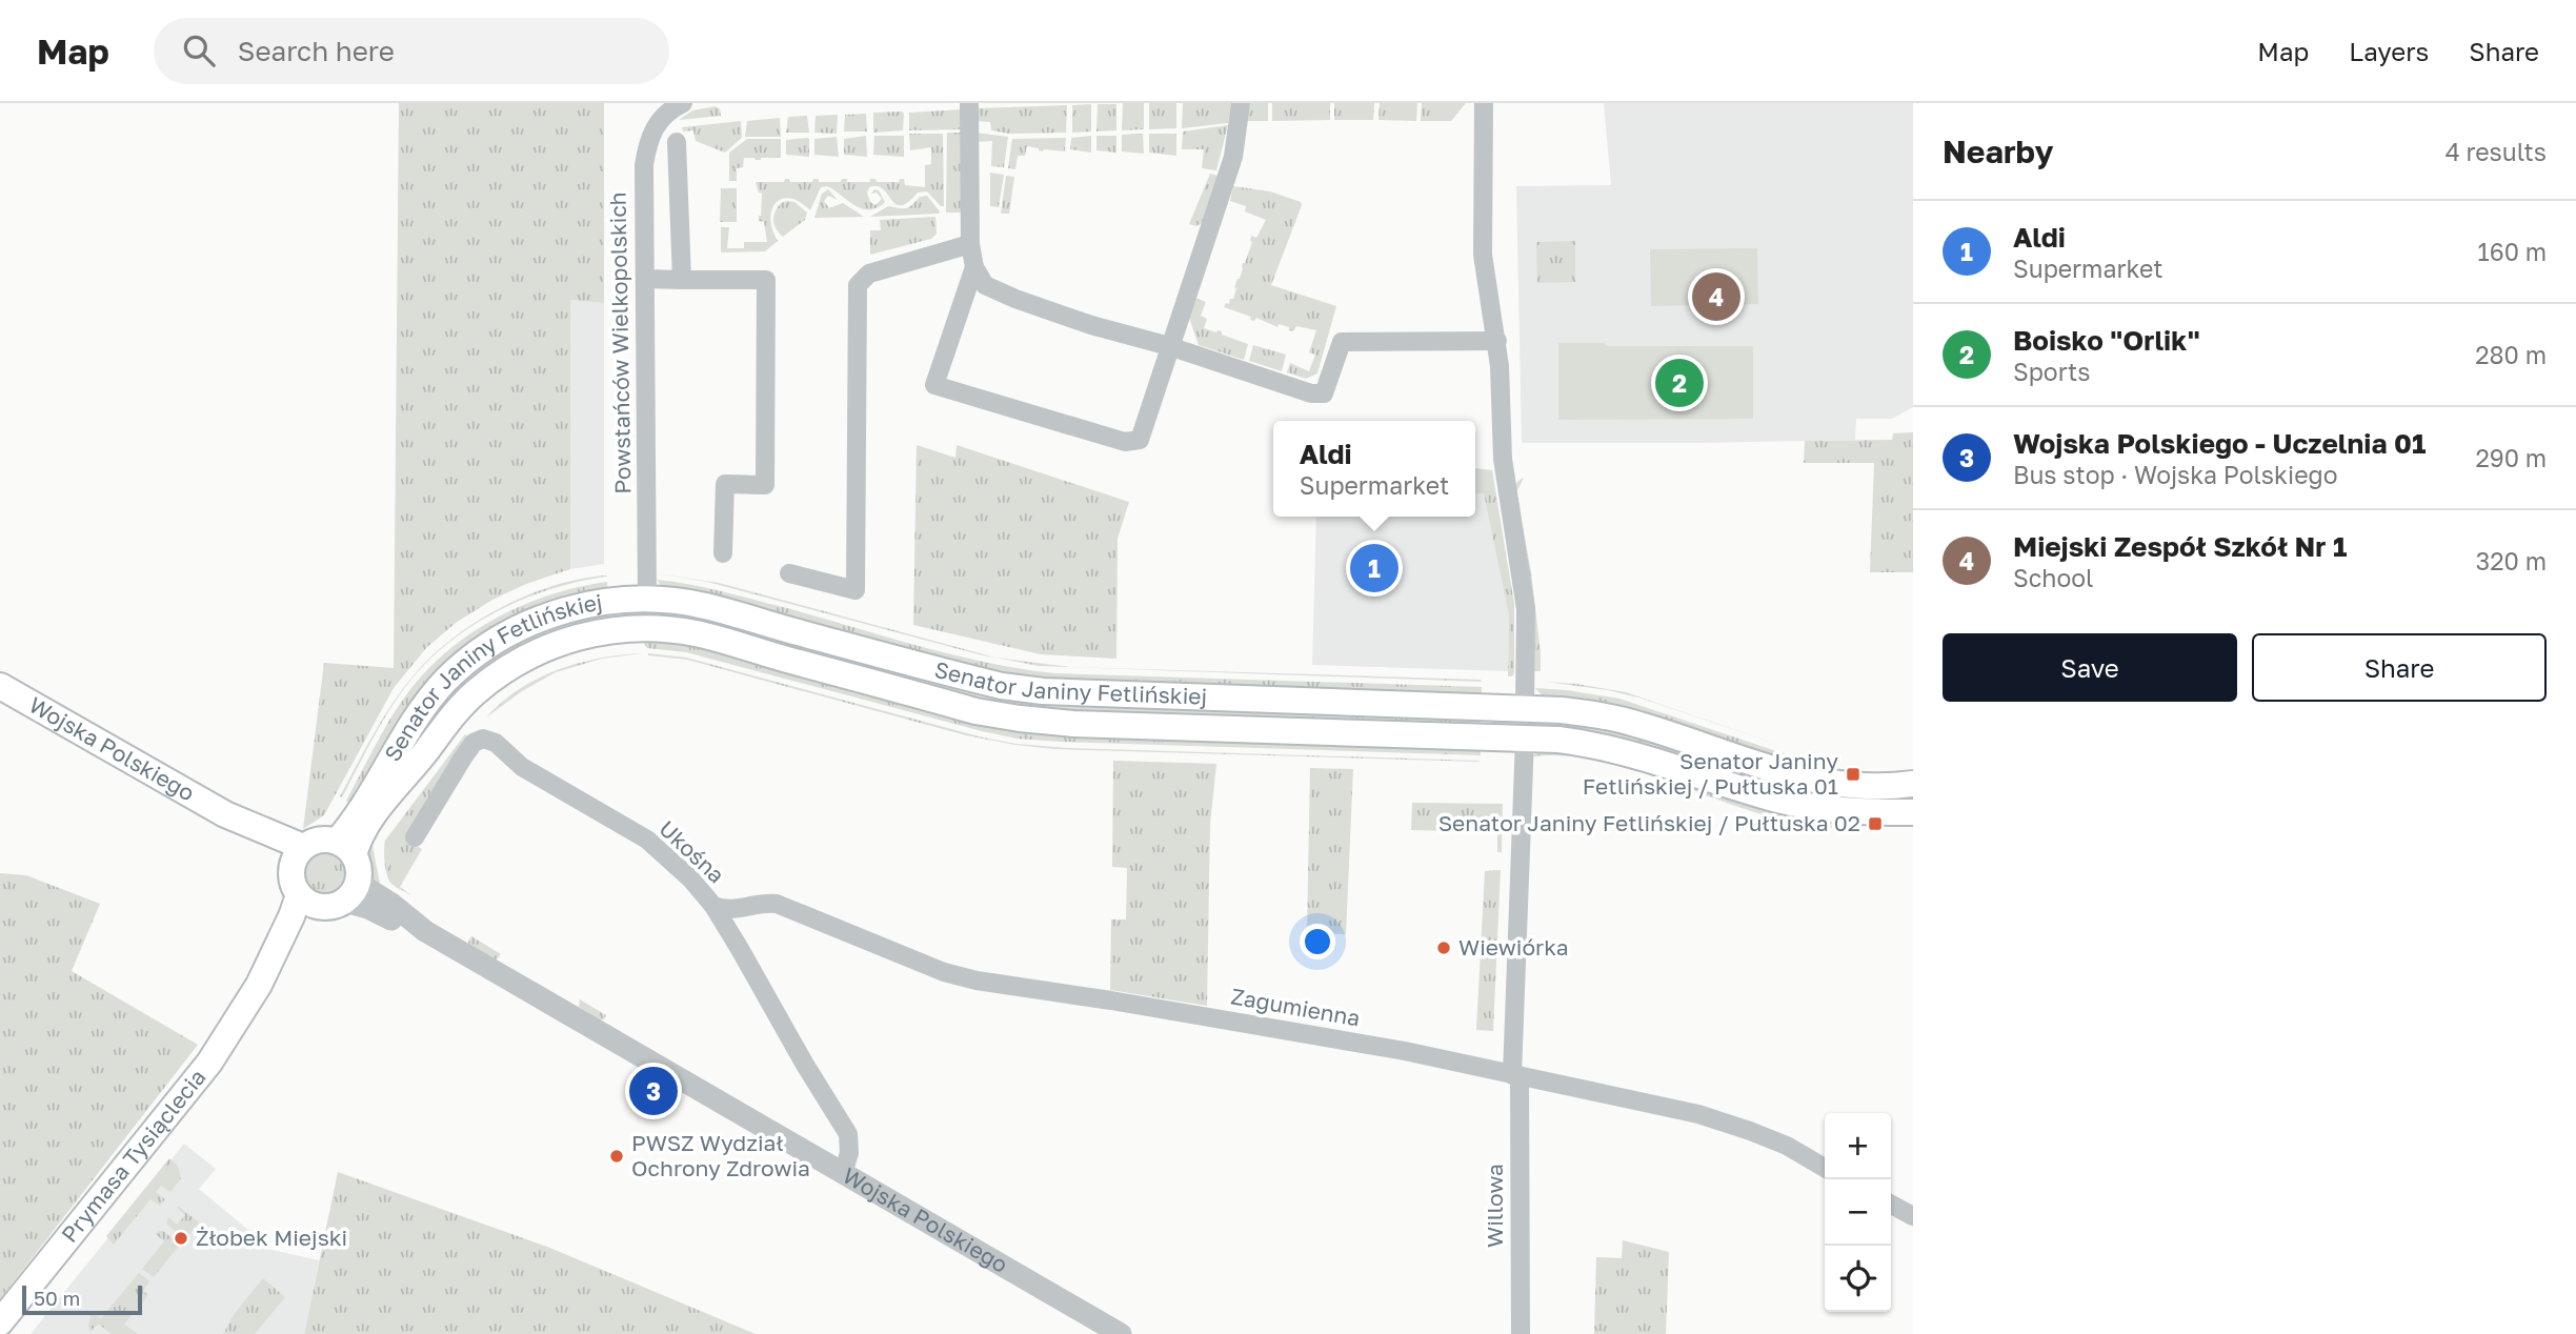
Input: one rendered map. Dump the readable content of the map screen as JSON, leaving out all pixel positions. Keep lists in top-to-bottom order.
{
  "streets": {
    "main road": ["Senator Janiny Fetlińskiej", "Wojska Polskiego", "Prymasa Tysiąclecia"],
    "street": [
      "Powstańców Wielkopolskich",
      "Ukośna",
      "Zagumienna",
      "Willowa"
    ]
  },
  "crossings": [
    ["Powstańców Wielkopolskich", "Senator Janiny Fetlińskiej"],
    ["Senator Janiny Fetlińskiej", "Wojska Polskiego"],
    ["Senator Janiny Fetlińskiej", "Prymasa Tysiąclecia"],
    ["Senator Janiny Fetlińskiej", "Willowa"],
    ["Wojska Polskiego", "Ukośna"],
    ["Wojska Polskiego", "Prymasa Tysiąclecia"],
    ["Ukośna", "Zagumienna"],
    ["Zagumienna", "Willowa"]
  ],
  "places": {
    "transit": ["Senator Janiny Fetlińskiej / Pułtuska 01", "Senator Janiny Fetlińskiej / Pułtuska 02"],
    "other": ["Wiewiórka", "PWSZ Wydział Ochrony Zdrowia", "Żłobek Miejski"]
  },
  "scale_bar": "50 m",
  "page": {
    "header": "Map",
    "search": "Search here",
    "nav": ["Map", "Layers", "Share"],
    "heading": ["Nearby", "4 results"],
    "list": [
      {
        "mark": "1",
        "name": "Aldi",
        "note": "Supermarket",
        "value": "160 m"
      },
      {
        "mark": "2",
        "name": "Boisko \"Orlik\"",
        "note": "Sports",
        "value": "280 m"
      },
      {
        "mark": "3",
        "name": "Wojska Polskiego - Uczelnia 01",
        "note": "Bus stop · Wojska Polskiego",
        "value": "290 m"
      },
      {
        "mark": "4",
        "name": "Miejski Zespół Szkół Nr 1",
        "note": "School",
        "value": "320 m"
      }
    ],
    "pins": [
      "4",
      "2",
      "1",
      "3"
    ],
    "popup": ["Aldi", "Supermarket"],
    "buttons": ["Save", "Share"],
    "map_buttons": ["+", "−"],
    "scale": "50 m"
  }
}
